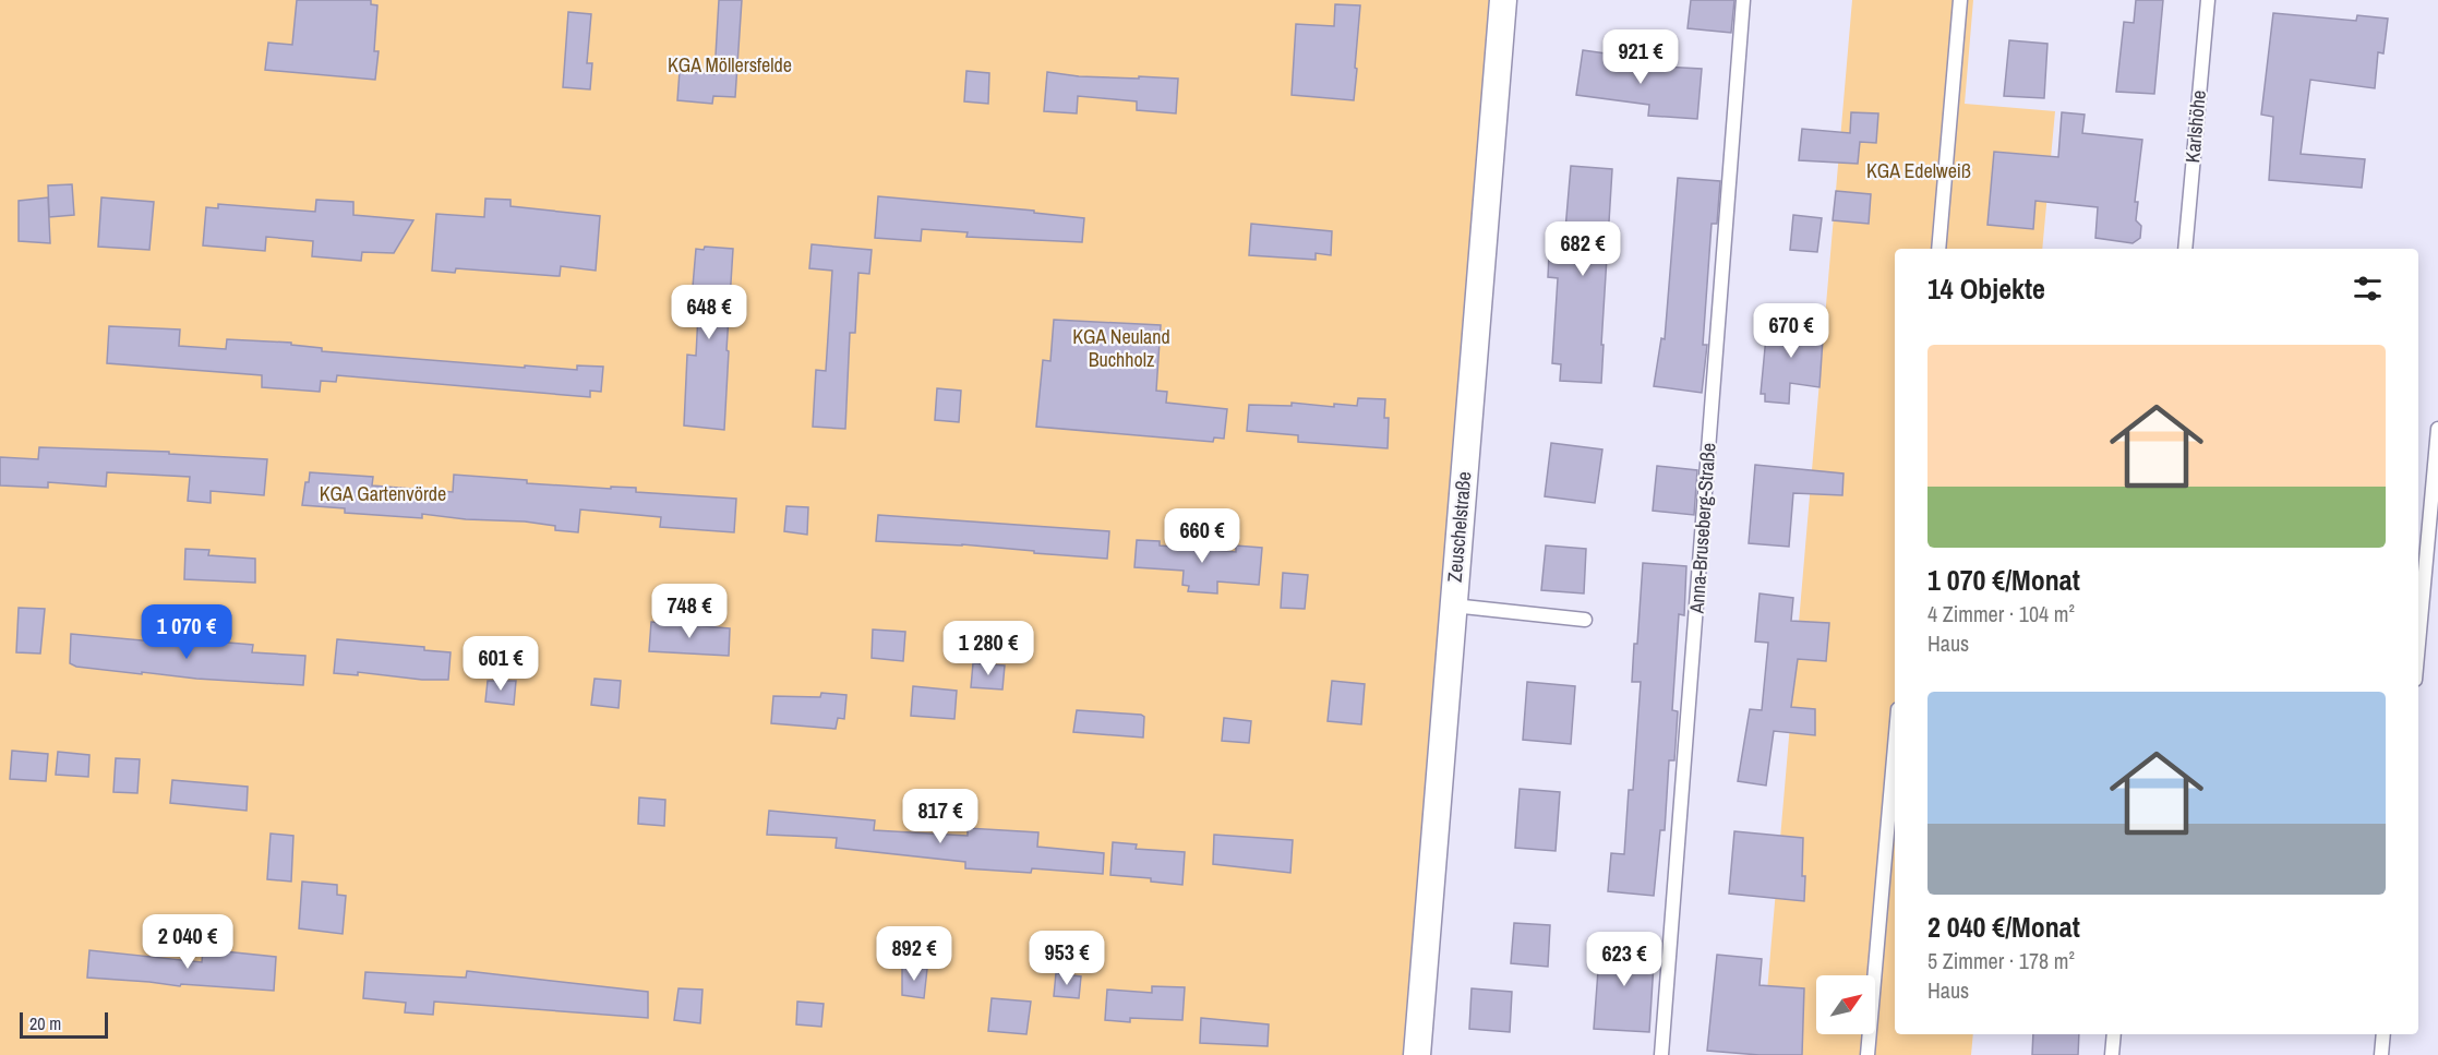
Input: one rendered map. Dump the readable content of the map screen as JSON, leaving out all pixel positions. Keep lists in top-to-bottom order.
{
  "streets": {
    "street": ["Zeuschelstraße"],
    "lane": ["Karlshöhe", "Anna-Bruseberg-Straße"]
  },
  "parks": [
    "KGA Möllersfelde",
    "KGA Edelweiß",
    "KGA Neuland Buchholz",
    "KGA Gartenvörde"
  ],
  "scale_bar": "20 m",
  "north": "top right",
  "page": {
    "price": [
      "921 €",
      "682 €",
      "648 €",
      "670 €",
      "660 €",
      "748 €",
      "1 070 €",
      "1 280 €",
      "601 €",
      "817 €",
      "2 040 €",
      "892 €",
      "953 €",
      "623 €"
    ],
    "heading": "14 Objekte",
    "list": [
      {
        "name": "1 070 €/Monat",
        "note": "4 Zimmer · 104 m² · Haus"
      },
      {
        "name": "2 040 €/Monat",
        "note": "5 Zimmer · 178 m² · Haus"
      }
    ],
    "scale": "20 m"
  }
}
